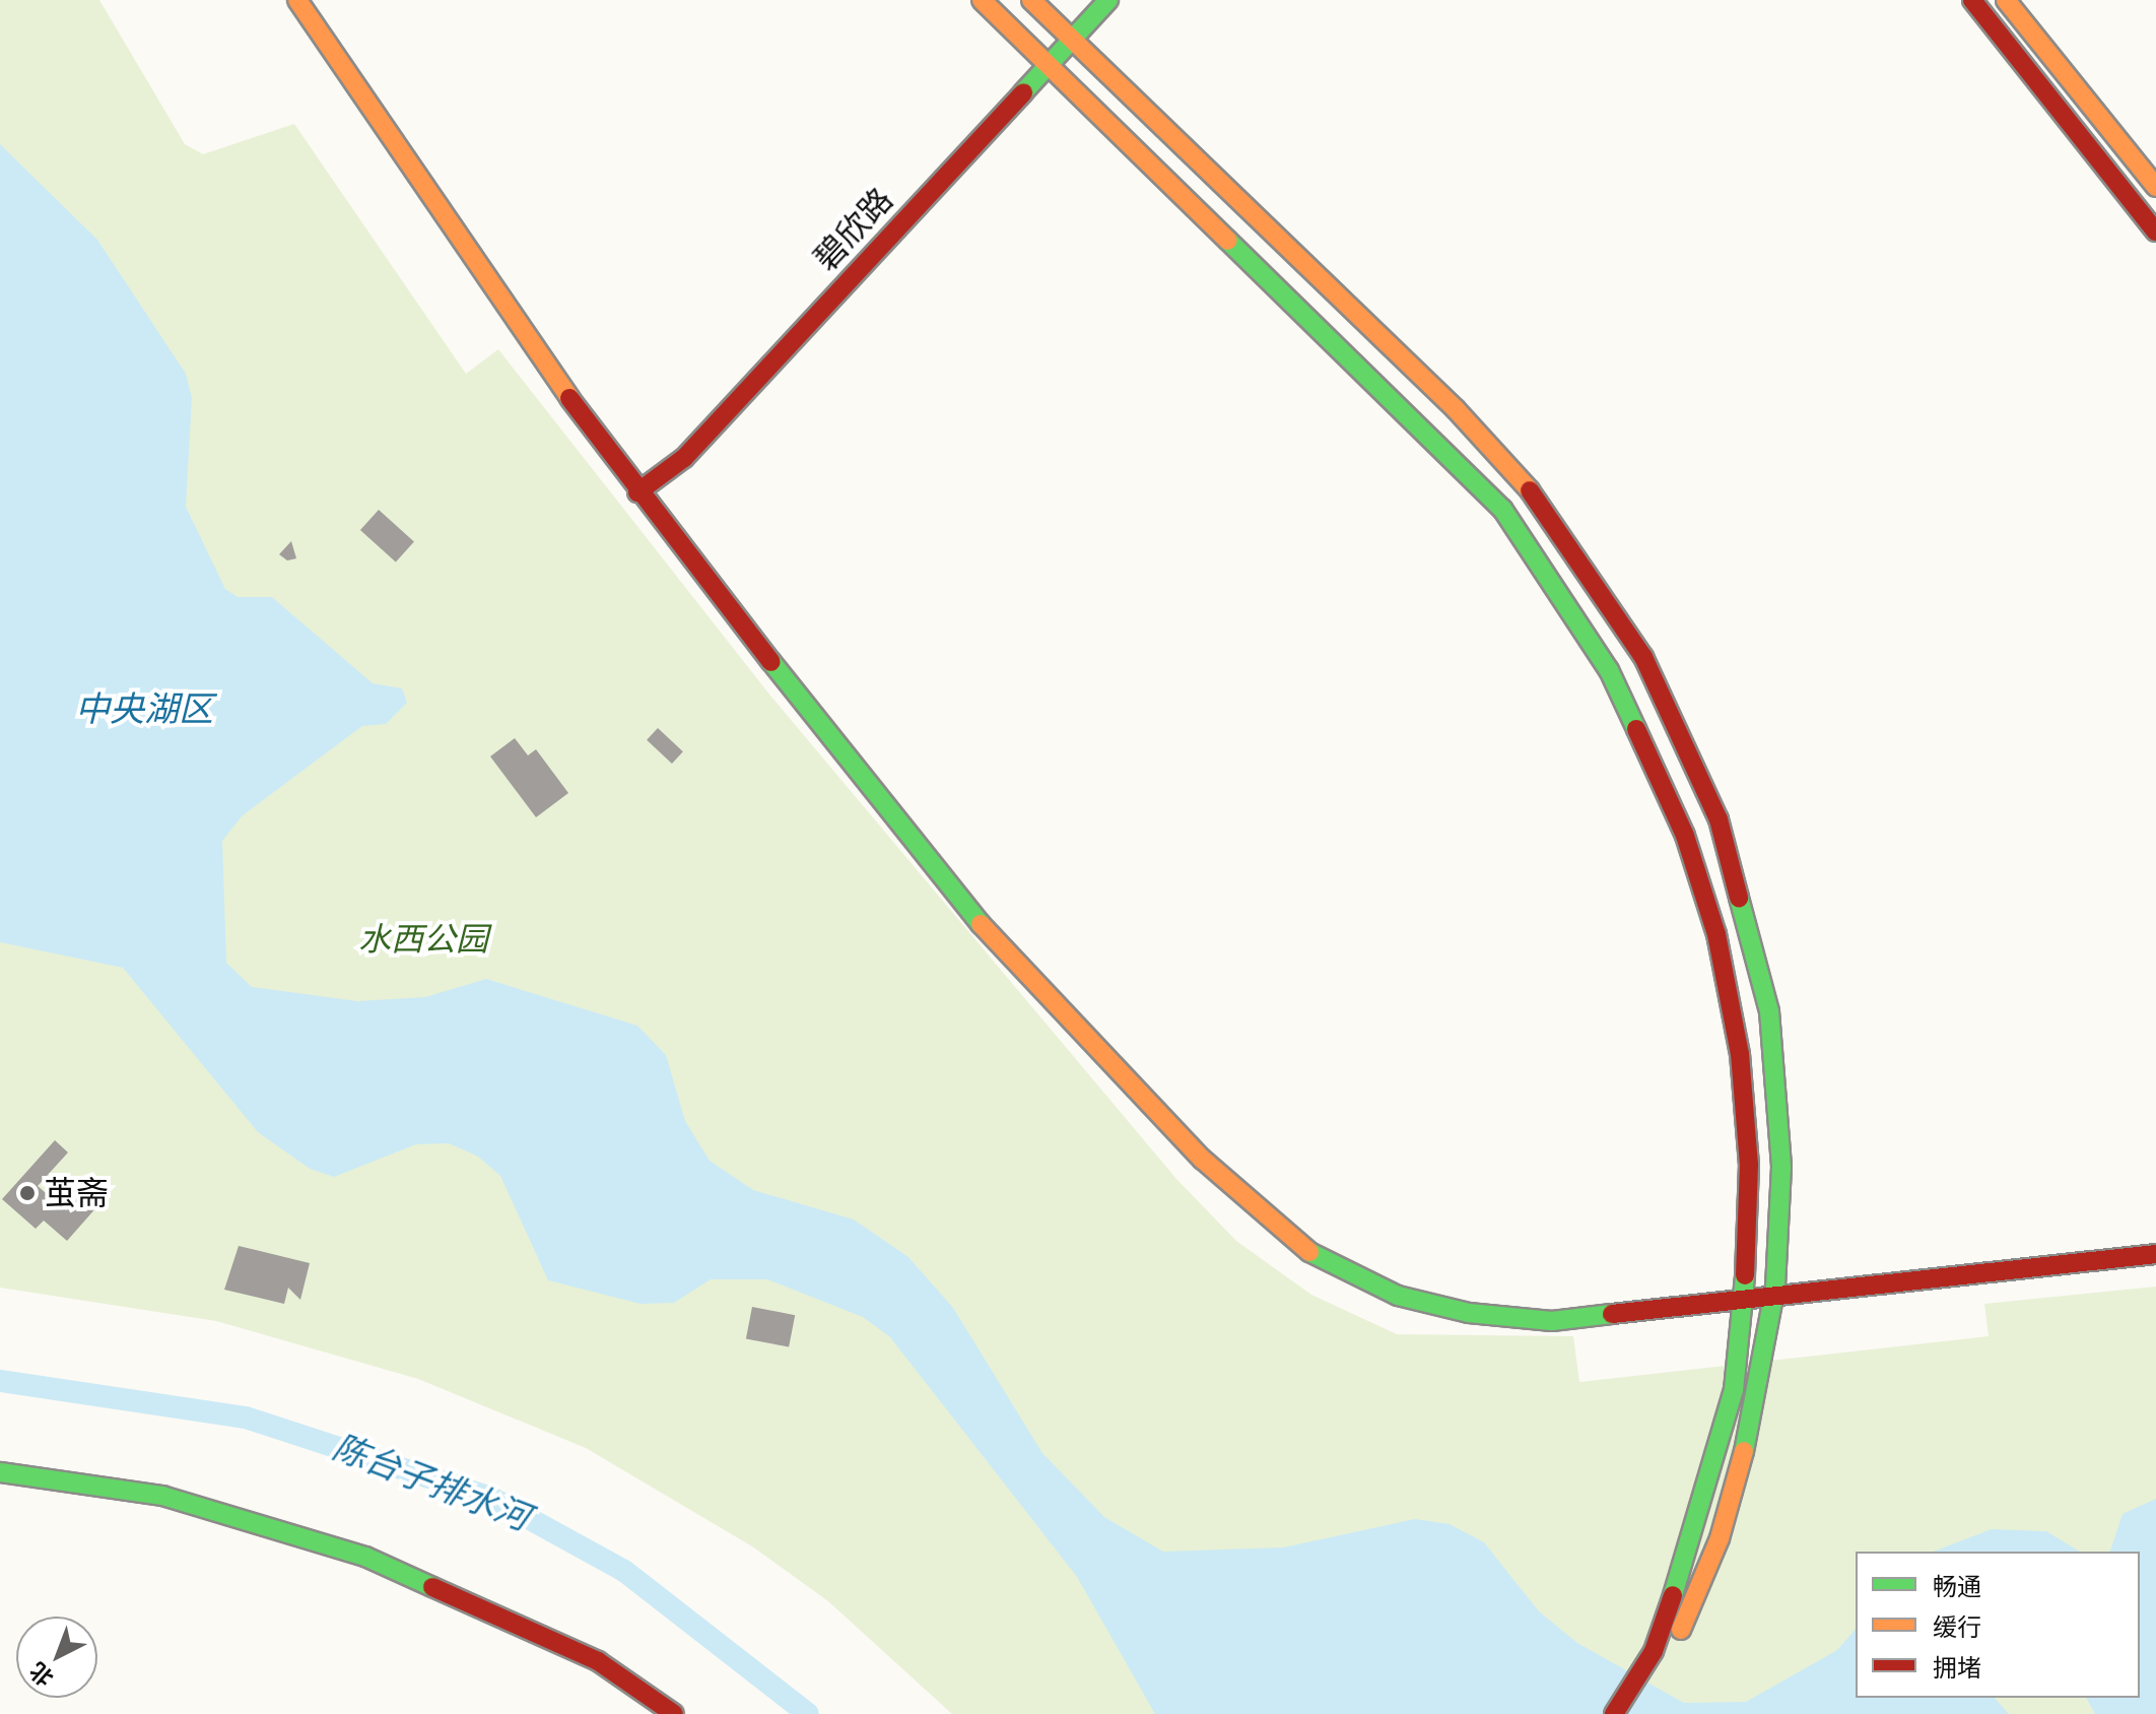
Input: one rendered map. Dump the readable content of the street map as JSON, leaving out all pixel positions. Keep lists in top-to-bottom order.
{
  "streets": {
    "street": ["碧欣路"]
  },
  "water": ["中央湖区", "陈台子排水河"],
  "parks": ["水西公园"],
  "places": ["茧斋"],
  "legend": ["畅通", "缓行", "拥堵"],
  "north": "bottom left"
}
